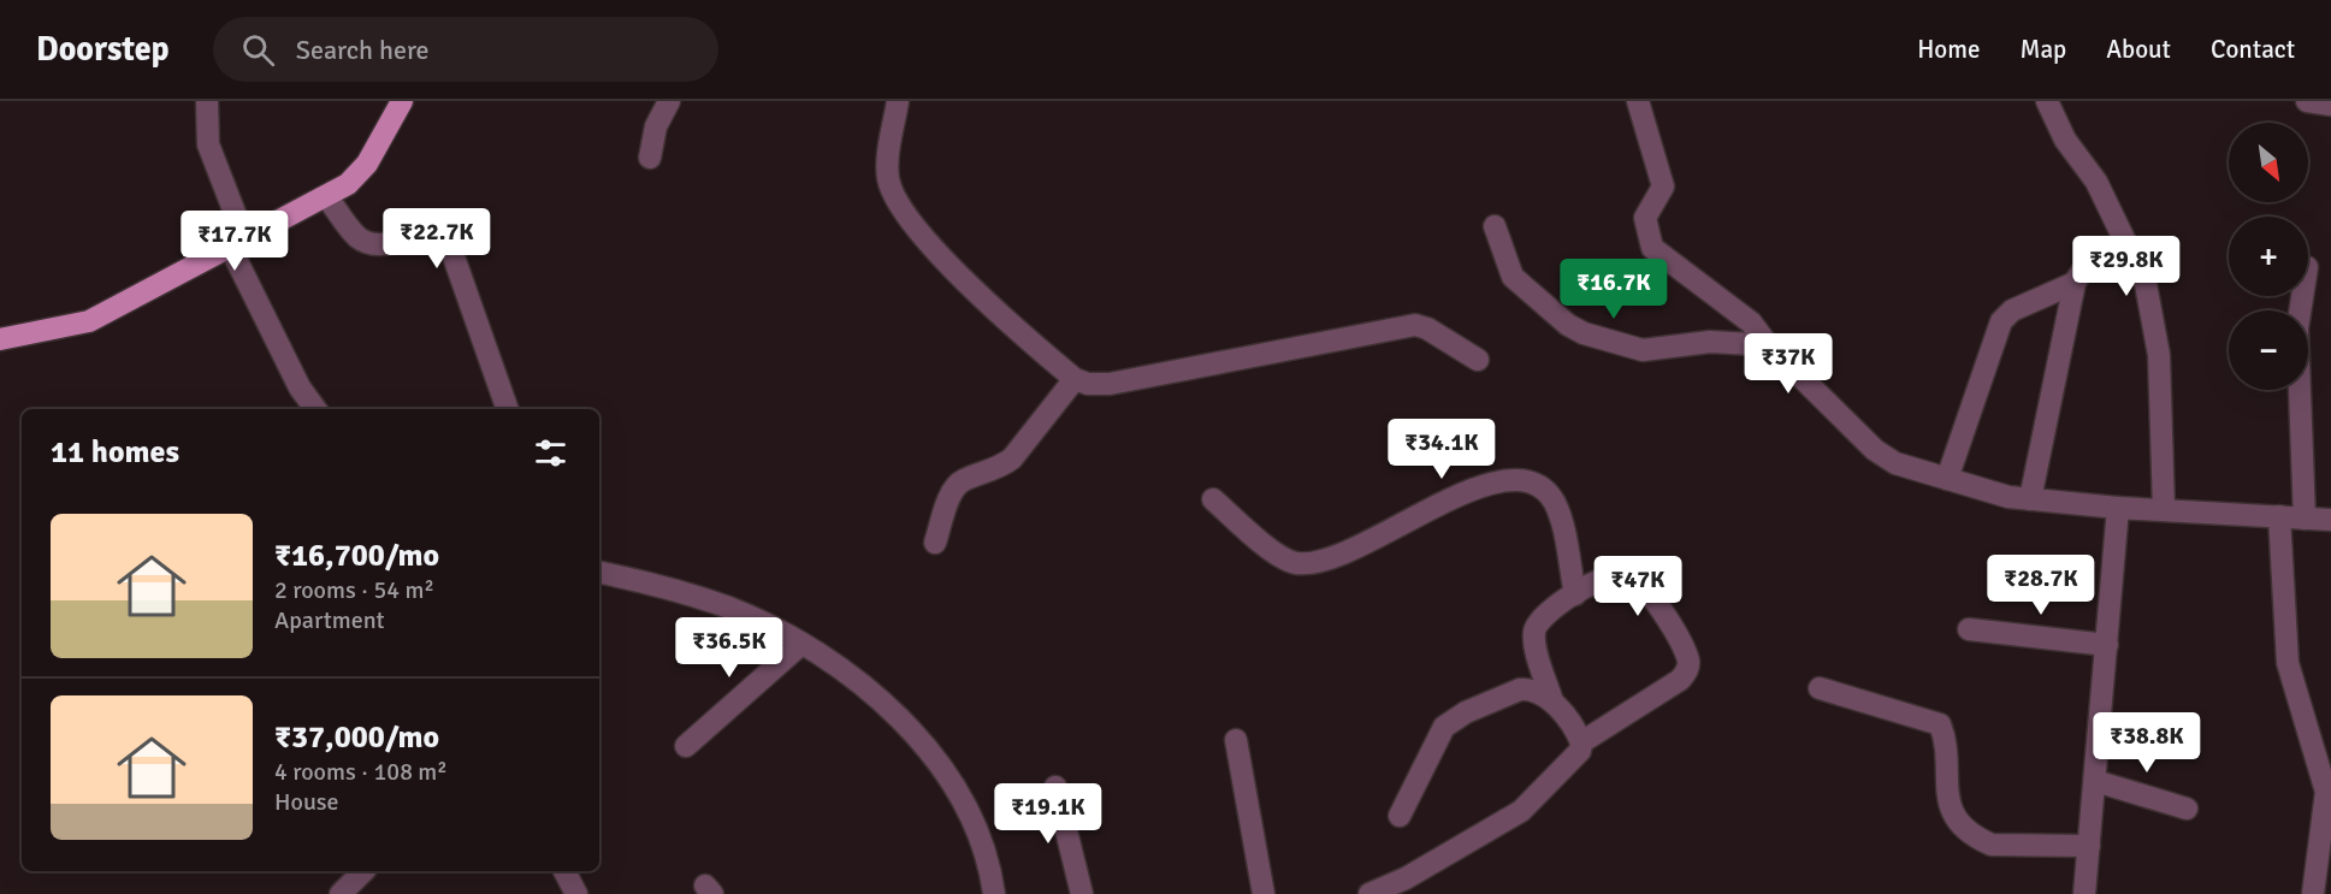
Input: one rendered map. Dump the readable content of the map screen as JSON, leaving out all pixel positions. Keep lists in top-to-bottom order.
{
  "north": "bottom right",
  "page": {
    "header": "Doorstep",
    "search": "Search here",
    "nav": [
      "Home",
      "Map",
      "About",
      "Contact"
    ],
    "map_buttons": ["+", "−"],
    "price": [
      "₹22.7K",
      "₹17.7K",
      "₹29.8K",
      "₹16.7K",
      "₹37K",
      "₹34.1K",
      "₹28.7K",
      "₹47K",
      "₹36.5K",
      "₹38.8K",
      "₹19.1K"
    ],
    "heading": "11 homes",
    "list": [
      {
        "name": "₹16,700/mo",
        "note": "2 rooms · 54 m² · Apartment"
      },
      {
        "name": "₹37,000/mo",
        "note": "4 rooms · 108 m² · House"
      }
    ]
  }
}
